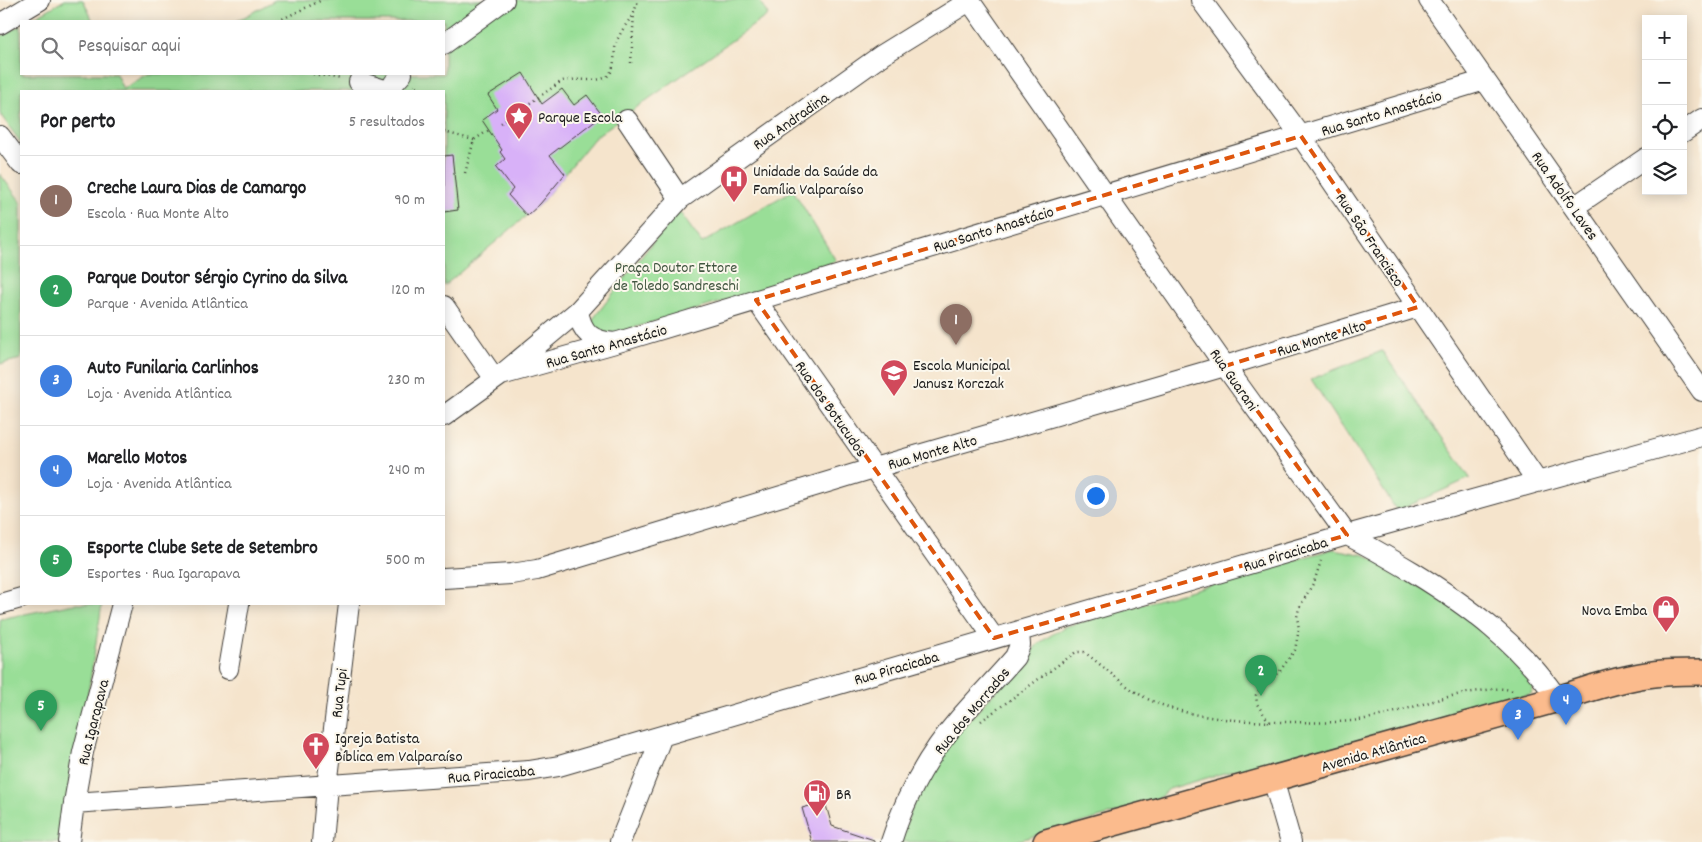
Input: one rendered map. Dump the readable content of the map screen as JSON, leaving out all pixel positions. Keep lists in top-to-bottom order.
{
  "streets": {
    "main road": ["Avenida Atlântica"],
    "street": [
      "Rua Santo Anastácio",
      "Rua Andradina",
      "Rua Adolfo Laves",
      "Rua São Francisco",
      "Rua Monte Alto",
      "Rua Guarani",
      "Rua dos Botucudos",
      "Rua Piracicaba",
      "Rua Tupi",
      "Rua dos Morrados",
      "Rua Igarapava"
    ]
  },
  "crossings": [
    ["Rua Santo Anastácio", "Rua Andradina"],
    ["Rua Santo Anastácio", "Rua Adolfo Laves"],
    ["Rua Santo Anastácio", "Rua São Francisco"],
    ["Rua Santo Anastácio", "Rua Guarani"],
    ["Rua Santo Anastácio", "Rua dos Botucudos"],
    ["Rua Andradina", "Rua Guarani"],
    ["Rua São Francisco", "Rua Monte Alto"],
    ["Rua São Francisco", "Rua Piracicaba"],
    ["Rua Monte Alto", "Rua Guarani"],
    ["Rua Monte Alto", "Rua dos Botucudos"],
    ["Rua Guarani", "Rua Piracicaba"],
    ["Rua Guarani", "Avenida Atlântica"],
    ["Rua dos Botucudos", "Rua Piracicaba"],
    ["Rua Piracicaba", "Rua Tupi"],
    ["Rua Piracicaba", "Rua dos Morrados"],
    ["Rua Piracicaba", "Rua Igarapava"]
  ],
  "parks": ["Praça Doutor Ettore de Toledo Sandreschi"],
  "places": {
    "place": ["Parque Escola"],
    "hospital": ["Unidade da Saúde da Família Valparaíso"],
    "school or university": ["Escola Municipal Janusz Korczak"],
    "shop": ["Nova Emba"],
    "church": ["Igreja Batista Bíblica em Valparaíso"],
    "fuel station": ["BR"]
  },
  "page": {
    "map_buttons": ["+", "−"],
    "search": "Pesquisar aqui",
    "heading": ["Por perto", "5 resultados"],
    "list": [
      {
        "mark": "1",
        "name": "Creche Laura Dias de Camargo",
        "note": "Escola · Rua Monte Alto",
        "value": "90 m"
      },
      {
        "mark": "2",
        "name": "Parque Doutor Sérgio Cyrino da Silva",
        "note": "Parque · Avenida Atlântica",
        "value": "120 m"
      },
      {
        "mark": "3",
        "name": "Auto Funilaria Carlinhos",
        "note": "Loja · Avenida Atlântica",
        "value": "230 m"
      },
      {
        "mark": "4",
        "name": "Marello Motos",
        "note": "Loja · Avenida Atlântica",
        "value": "240 m"
      },
      {
        "mark": "5",
        "name": "Esporte Clube Sete de Setembro",
        "note": "Esportes · Rua Igarapava",
        "value": "500 m"
      }
    ],
    "pins": [
      "1",
      "2",
      "4",
      "5",
      "3"
    ]
  }
}
